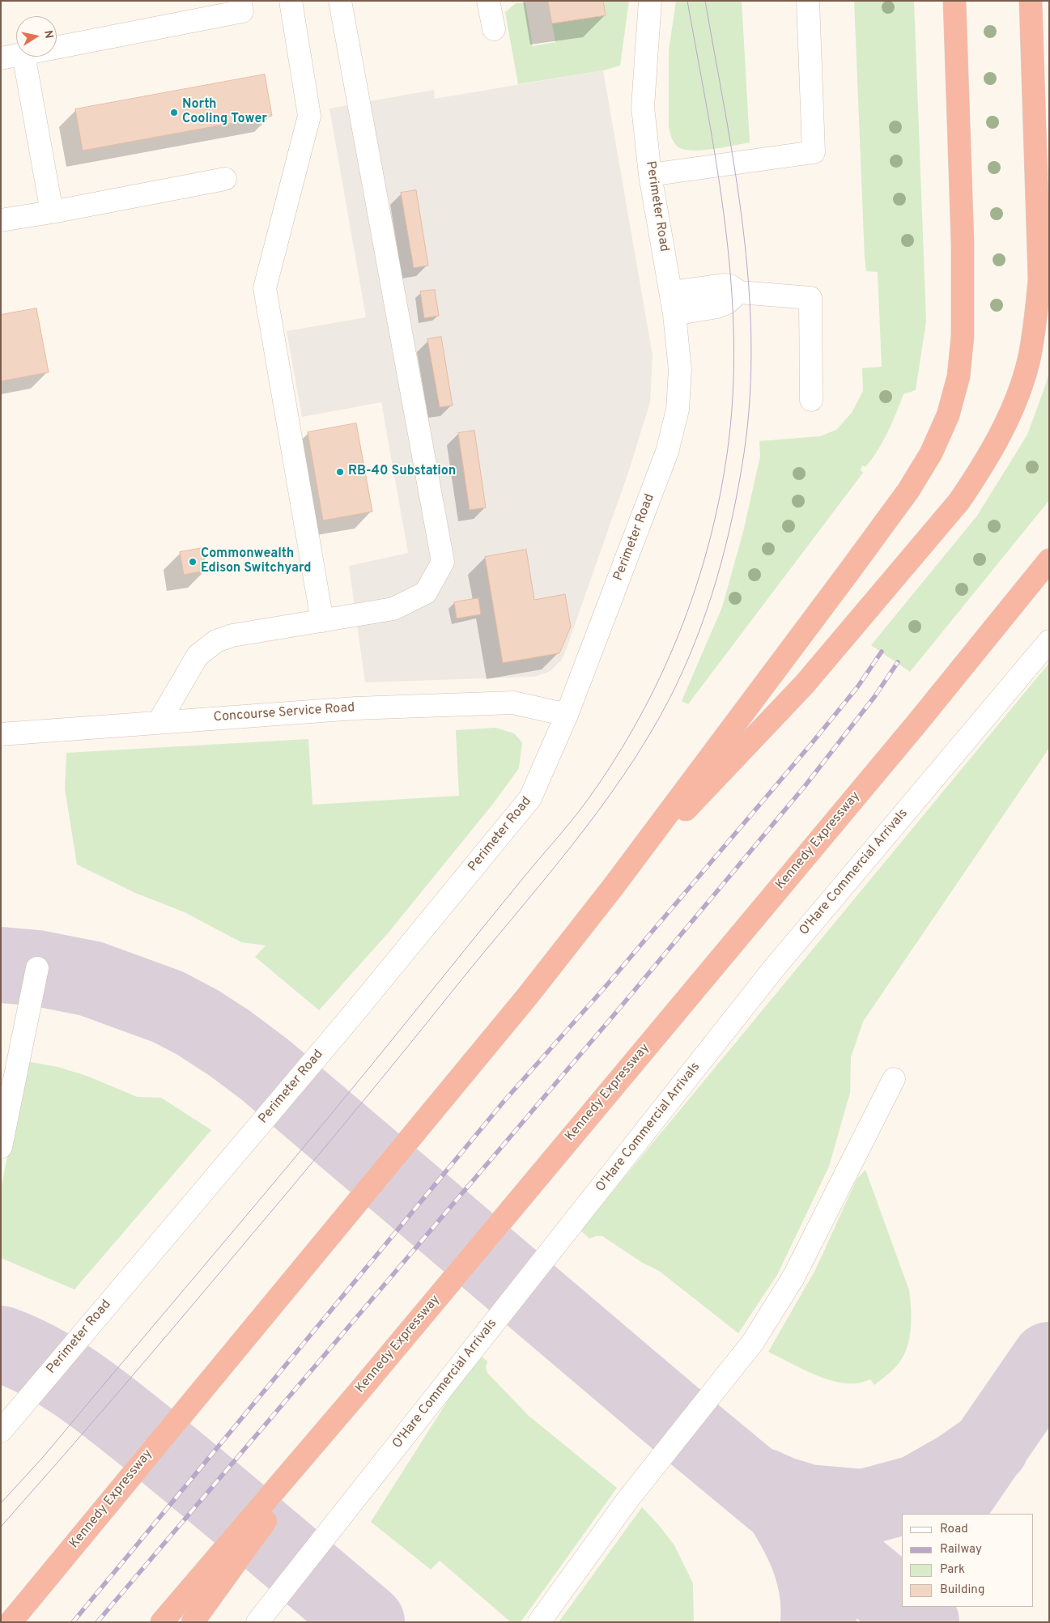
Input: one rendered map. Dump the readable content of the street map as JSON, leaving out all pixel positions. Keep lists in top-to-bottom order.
{
  "streets": {
    "highway": ["Kennedy Expressway"],
    "lane": ["Perimeter Road", "Concourse Service Road", "O'Hare Commercial Arrivals"]
  },
  "crossings": [
    ["Perimeter Road", "Concourse Service Road"]
  ],
  "places": ["North Cooling Tower", "RB-40 Substation", "Commonwealth Edison Switchyard"],
  "legend": [
    "Road",
    "Railway",
    "Park",
    "Building"
  ],
  "north": "right"
}
